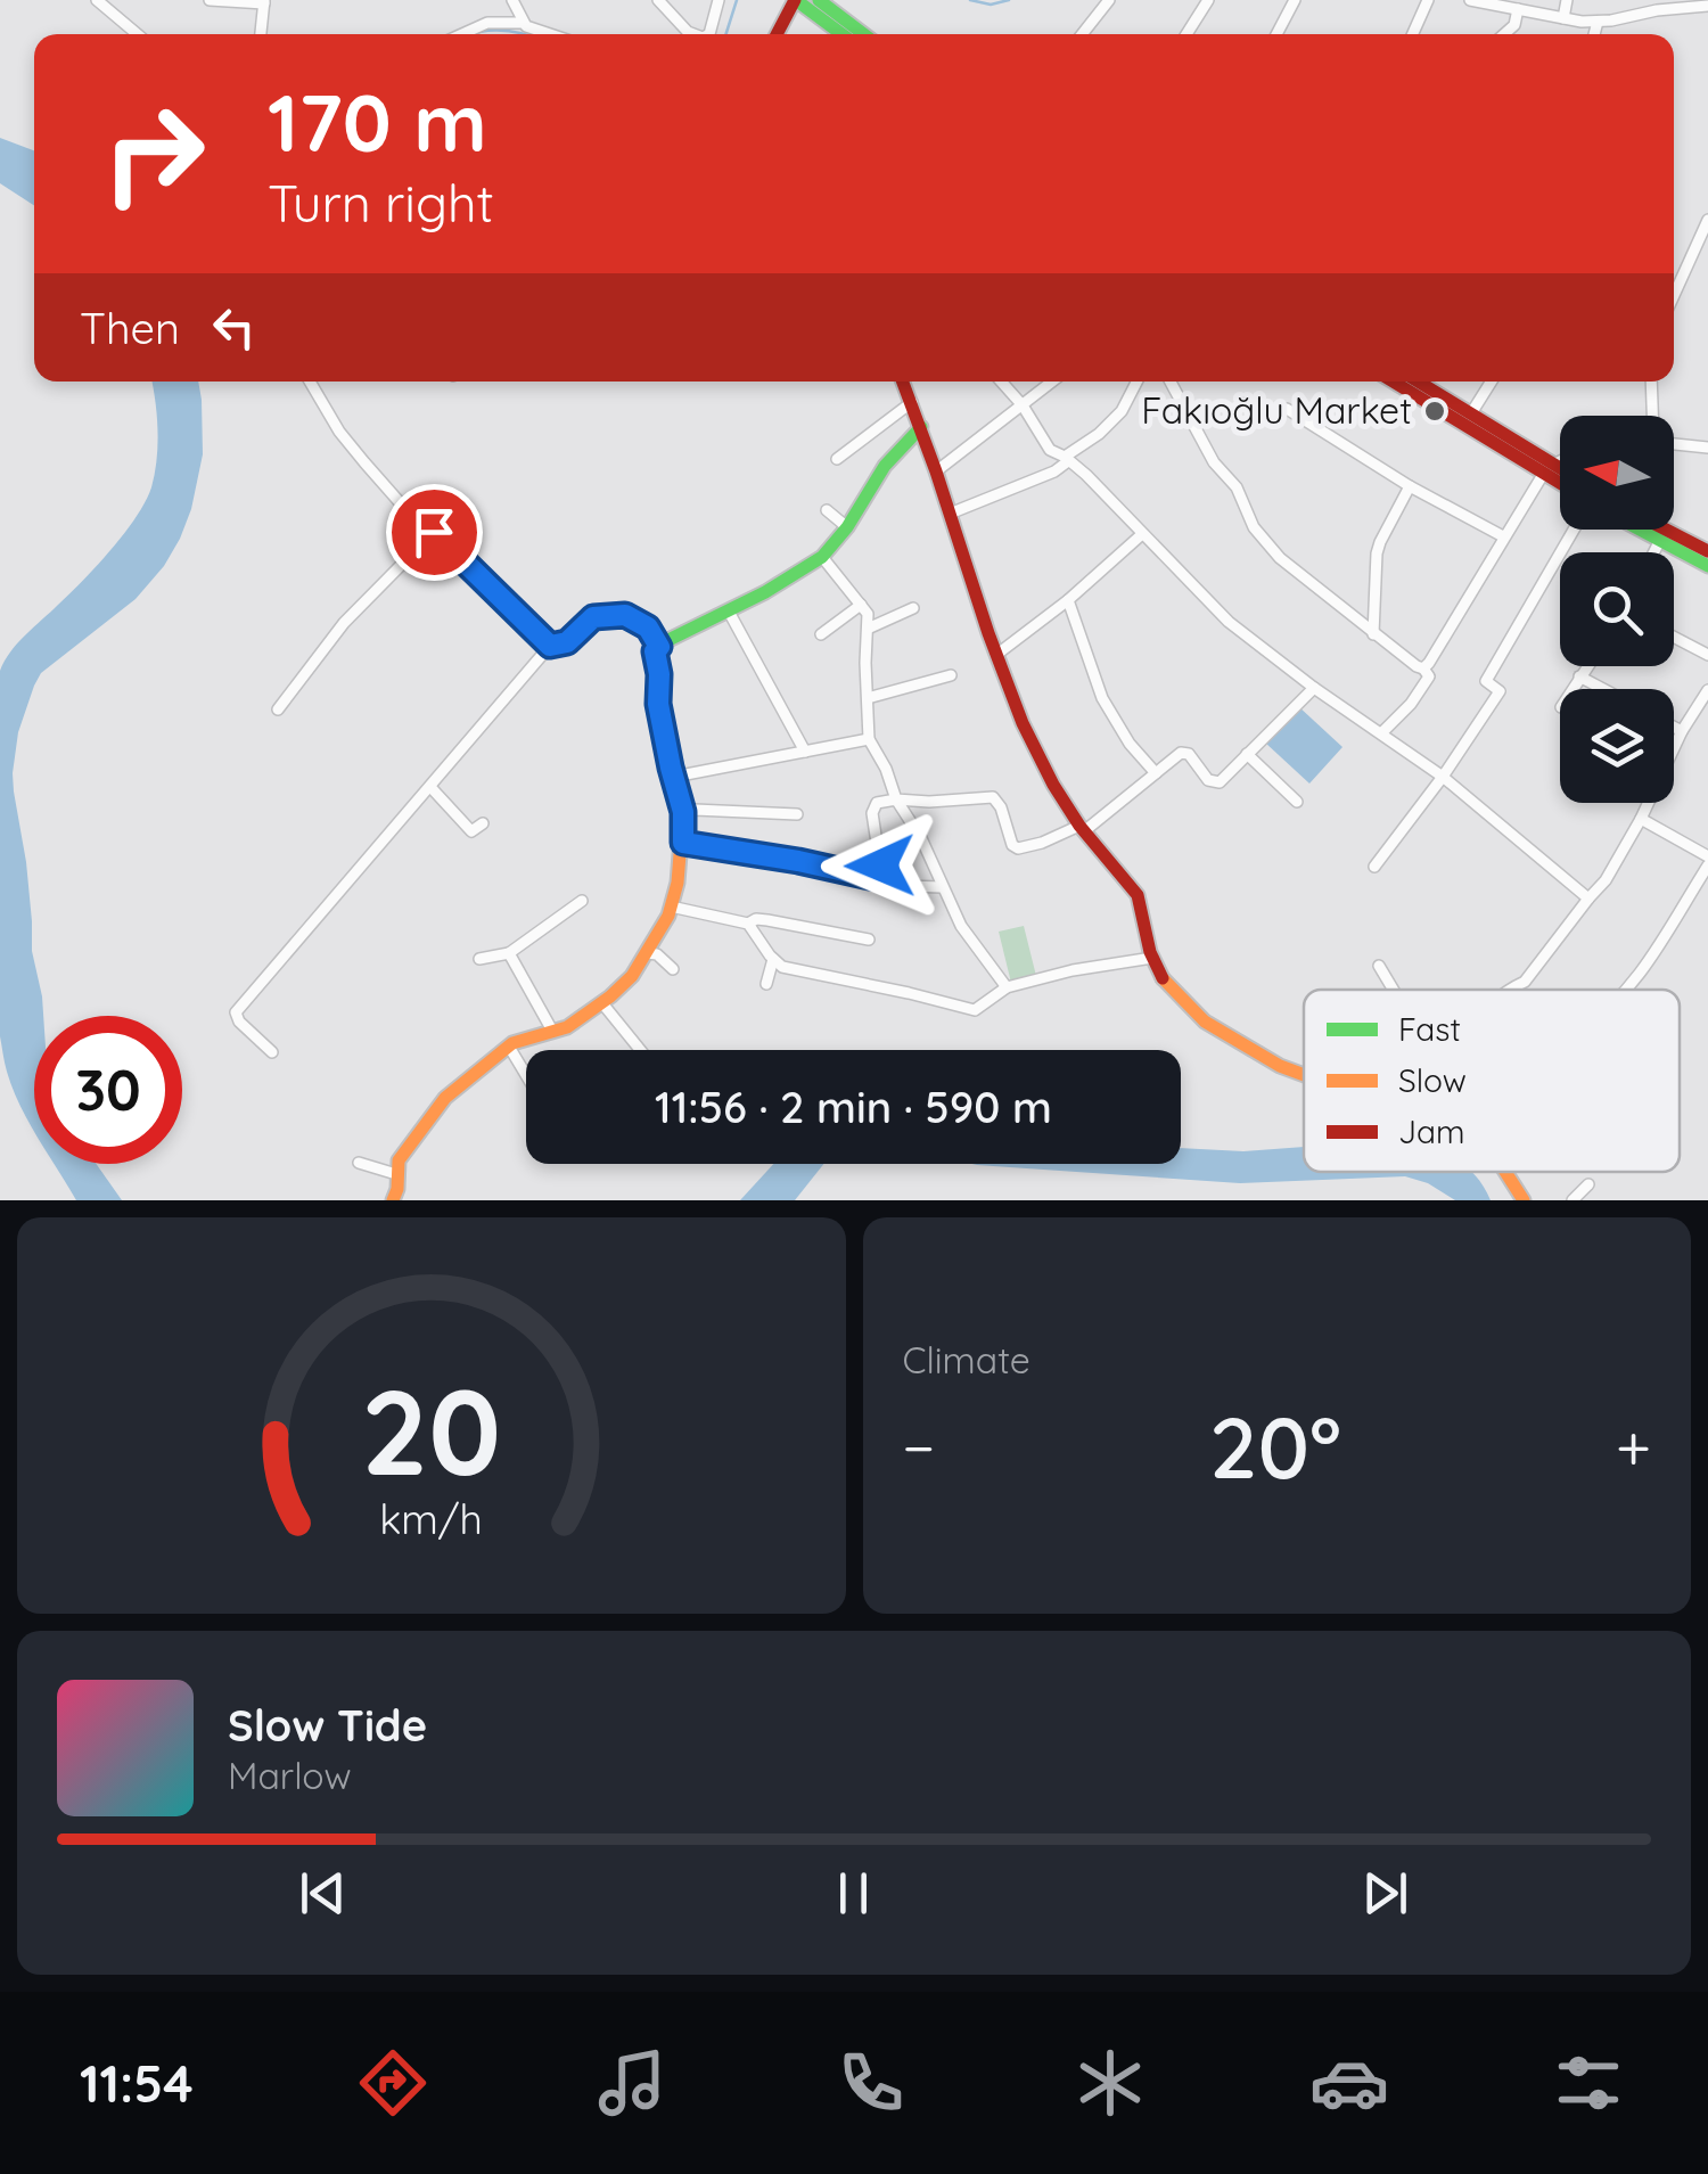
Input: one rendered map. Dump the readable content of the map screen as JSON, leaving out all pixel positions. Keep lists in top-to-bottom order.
{
  "places": ["Fakıoğlu Market"],
  "legend": ["Fast", "Slow", "Jam"],
  "north": "left",
  "page": {
    "turn": ["170 m", "Turn right"],
    "then": "Then",
    "limit": "30",
    "trip": "11:56 · 2 min · 590 m",
    "tile": "Climate",
    "heat": ["−", "20°", "+"],
    "song": ["Slow Tide", "Marlow"],
    "tabs": "11:54",
    "gauge": ["20", "km/h"]
  }
}
